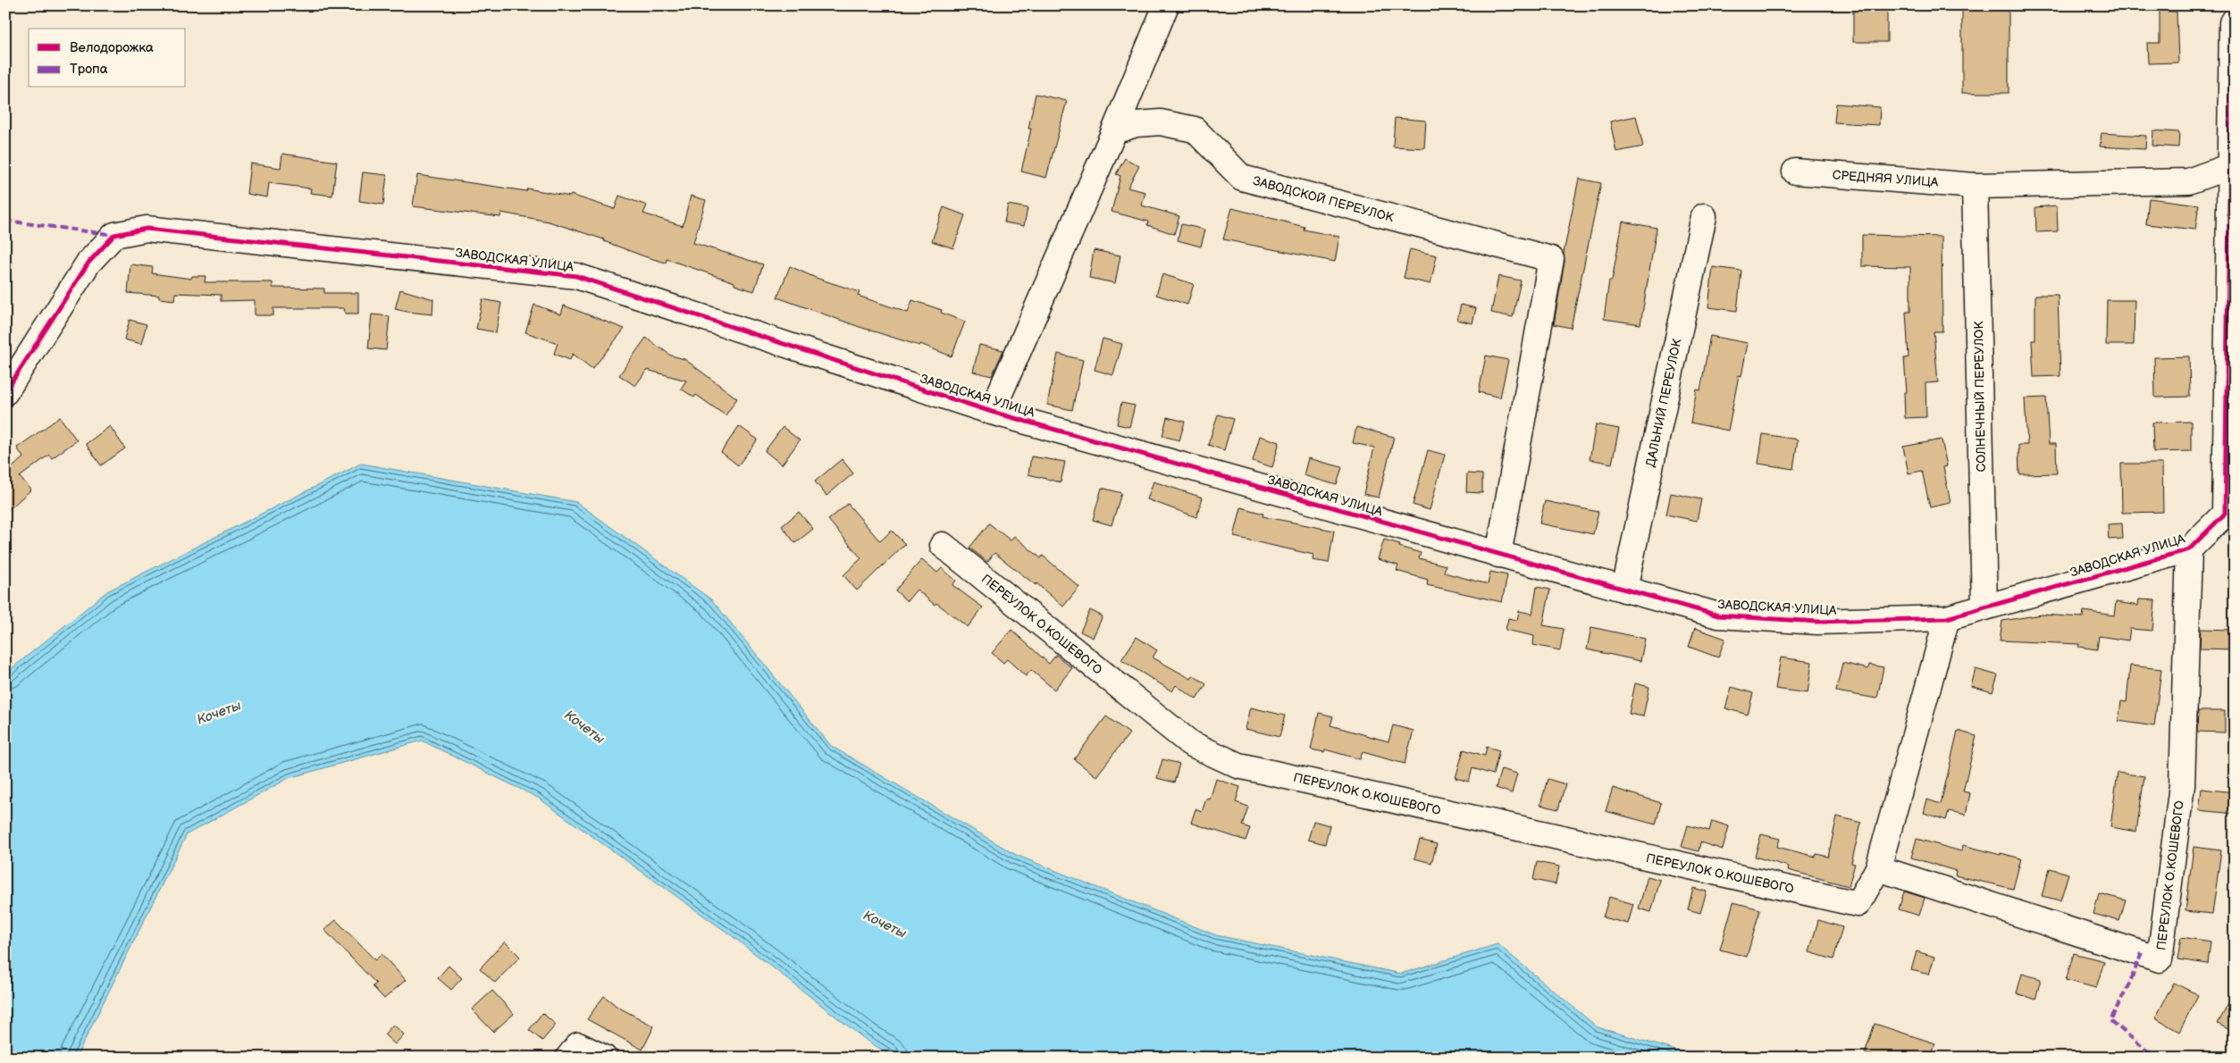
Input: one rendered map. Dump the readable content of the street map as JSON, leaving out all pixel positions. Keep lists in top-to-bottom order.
{
  "streets": {
    "street": [
      "СРЕДНЯЯ УЛИЦА",
      "ЗАВОДСКОЙ ПЕРЕУЛОК",
      "ЗАВОДСКАЯ УЛИЦА",
      "СОЛНЕЧНЫЙ ПЕРЕУЛОК",
      "ДАЛЬНИЙ ПЕРЕУЛОК",
      "ПЕРЕУЛОК О.КОШЕВОГО"
    ]
  },
  "crossings": [
    ["СРЕДНЯЯ УЛИЦА", "ЗАВОДСКАЯ УЛИЦА"],
    ["СРЕДНЯЯ УЛИЦА", "СОЛНЕЧНЫЙ ПЕРЕУЛОК"],
    ["ЗАВОДСКОЙ ПЕРЕУЛОК", "ЗАВОДСКАЯ УЛИЦА"],
    ["ЗАВОДСКАЯ УЛИЦА", "СОЛНЕЧНЫЙ ПЕРЕУЛОК"],
    ["ЗАВОДСКАЯ УЛИЦА", "ДАЛЬНИЙ ПЕРЕУЛОК"],
    ["ЗАВОДСКАЯ УЛИЦА", "ПЕРЕУЛОК О.КОШЕВОГО"]
  ],
  "water": ["Кочеты"],
  "legend": ["Велодорожка", "Тропа"]
}
